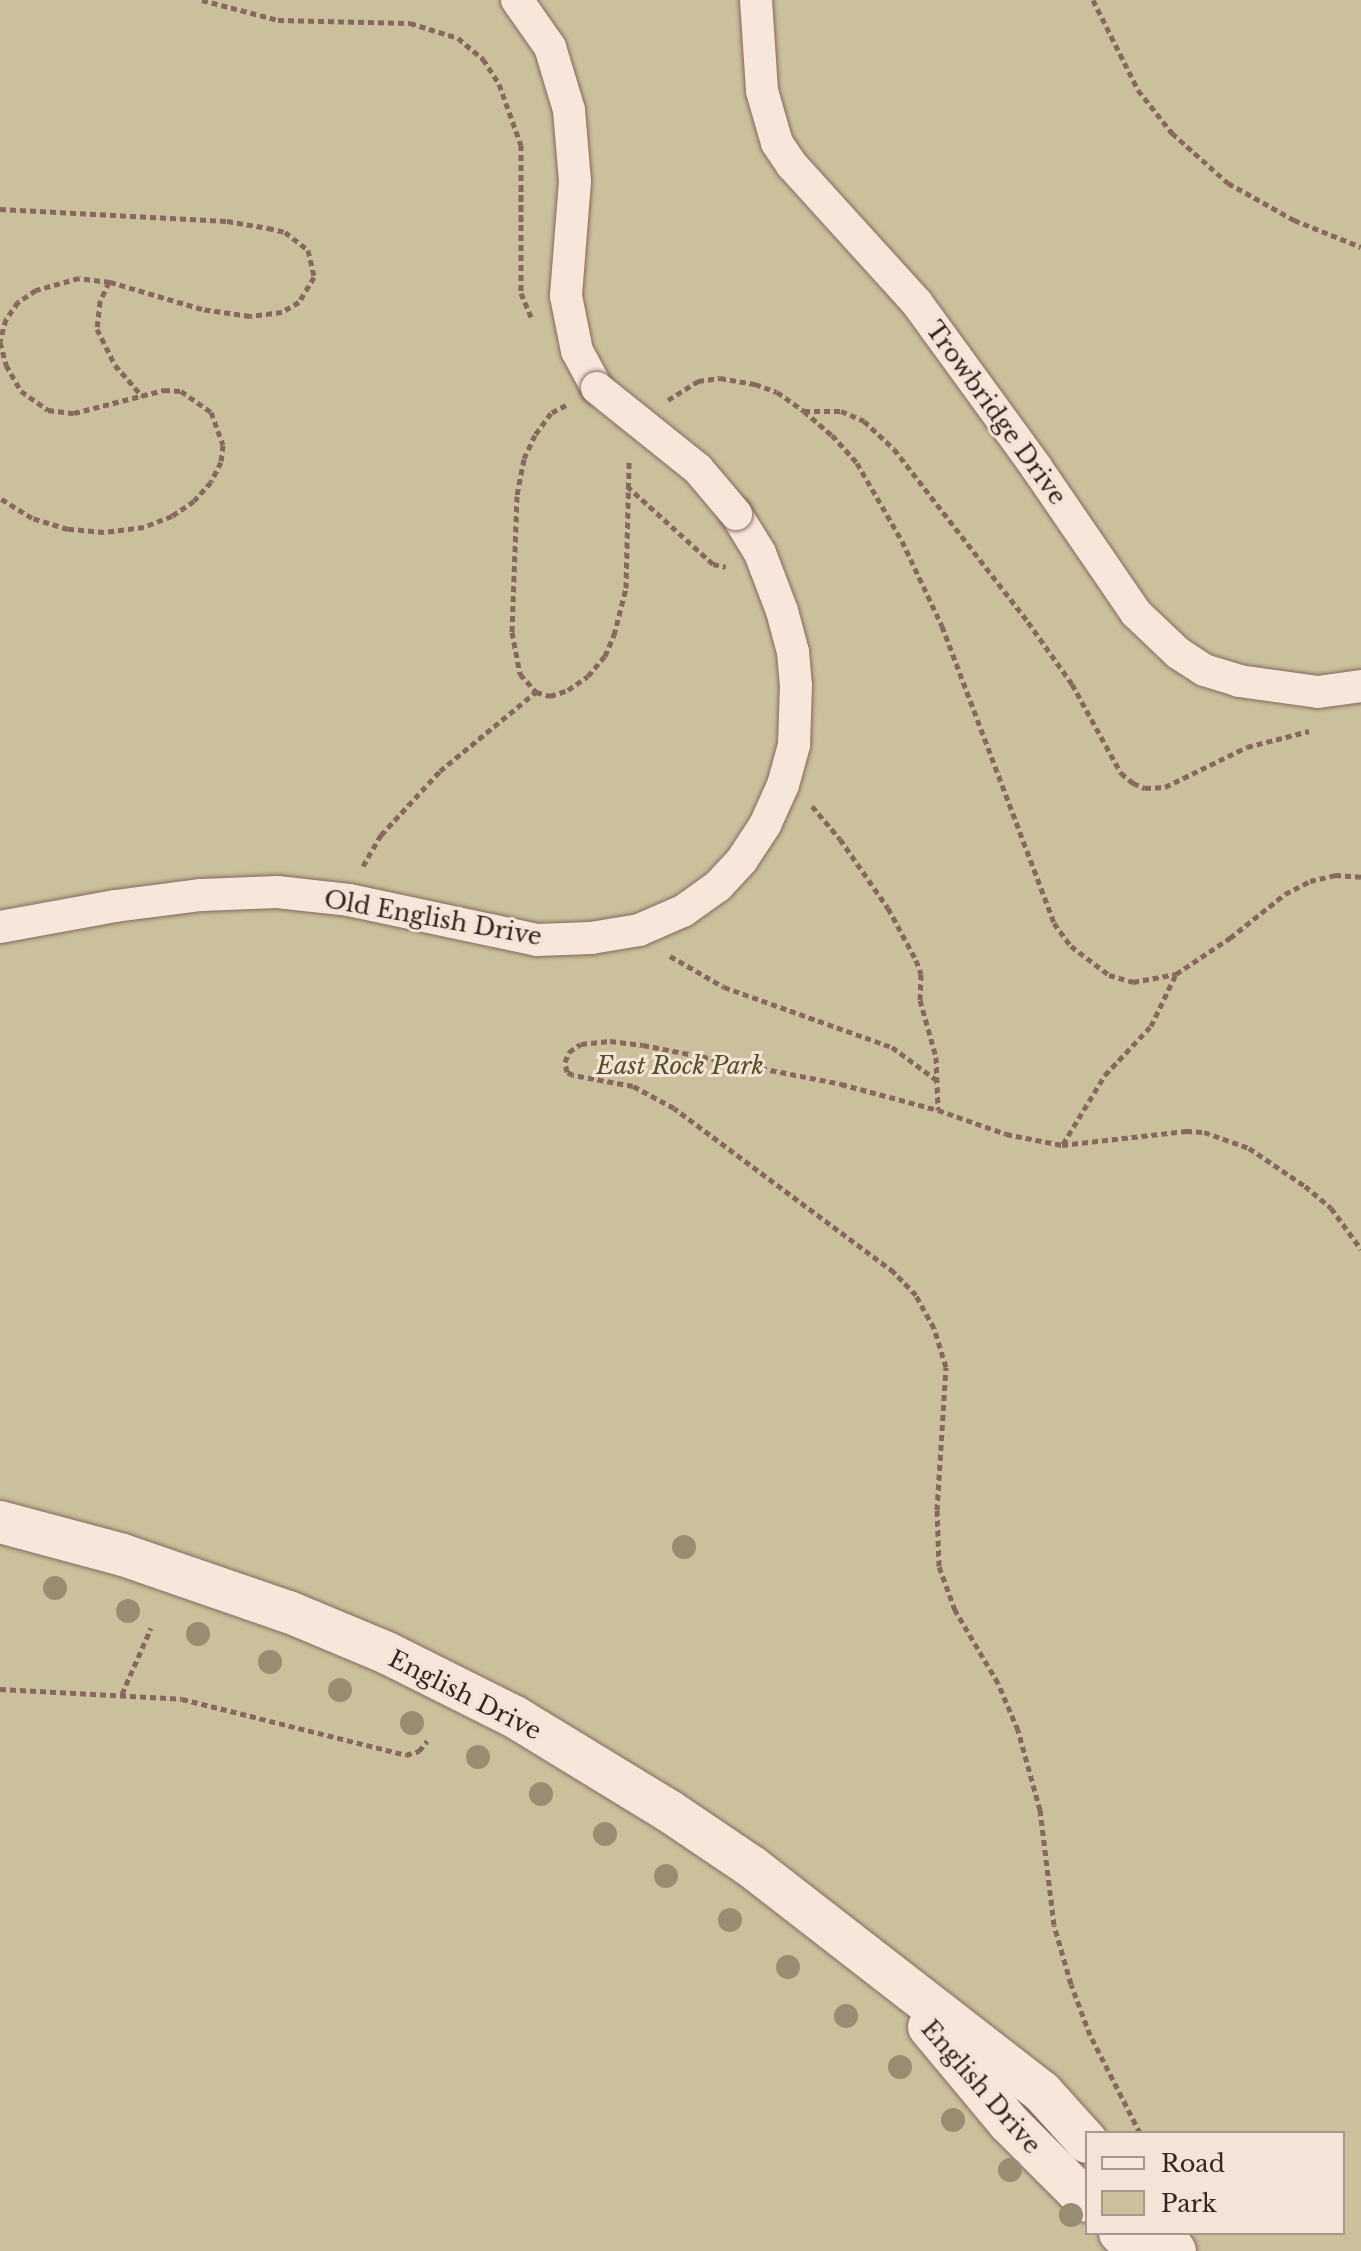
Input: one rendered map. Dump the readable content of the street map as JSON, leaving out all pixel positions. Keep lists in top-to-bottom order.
{
  "streets": {
    "street": ["Trowbridge Drive", "Old English Drive", "English Drive"]
  },
  "parks": ["East Rock Park"],
  "legend": ["Road", "Park"]
}
